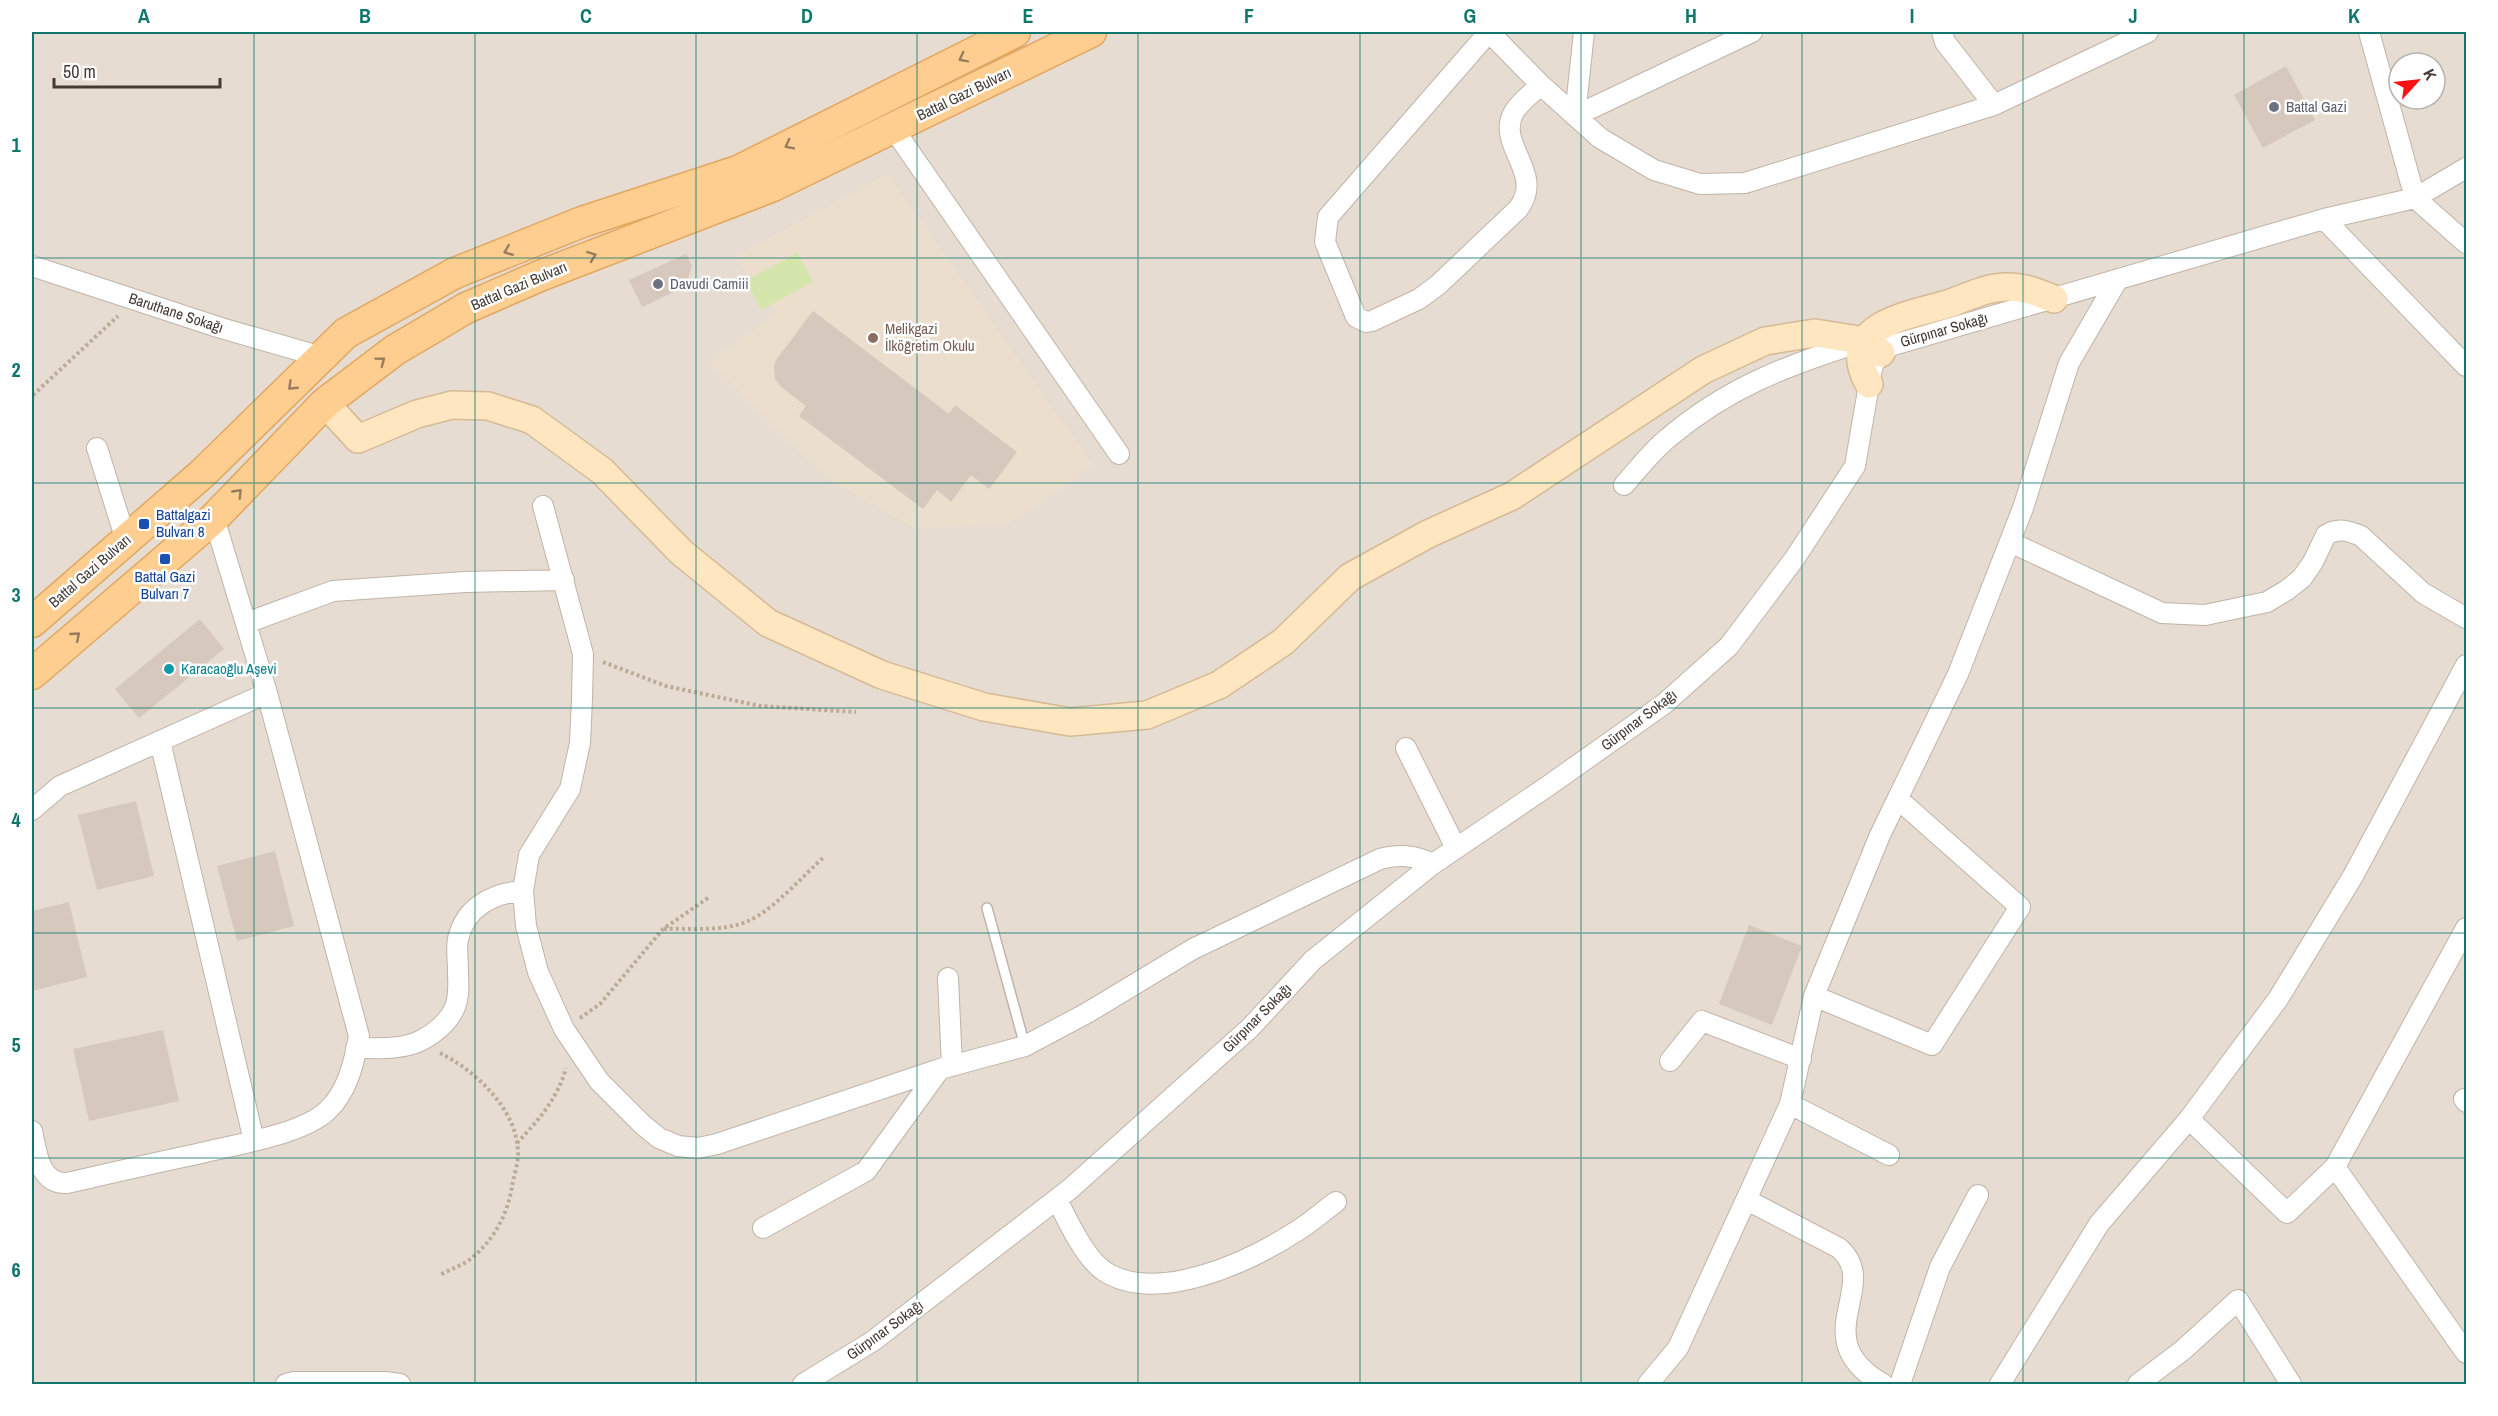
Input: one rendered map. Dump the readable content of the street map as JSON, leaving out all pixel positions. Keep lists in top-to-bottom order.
{
  "streets": {
    "main road": ["Battal Gazi Bulvarı"],
    "street": ["Baruthane Sokağı", "Gürpınar Sokağı"]
  },
  "crossings": [
    ["Battal Gazi Bulvarı", "Baruthane Sokağı"]
  ],
  "places": {
    "other": [
      "Battal Gazi",
      "Davudi Camiii",
      "Melikgazi İlköğretim Okulu",
      "Karacaoğlu Aşevi"
    ],
    "transit": ["Battalgazi Bulvarı 8", "Battal Gazi Bulvarı 7"]
  },
  "scale_bar": "50 m",
  "north": "top right",
  "grid": {
    "columns": [
      "A",
      "B",
      "C",
      "D",
      "E",
      "F",
      "G",
      "H",
      "I",
      "J",
      "K"
    ],
    "rows": [
      "1",
      "2",
      "3",
      "4",
      "5",
      "6"
    ]
  }
}
